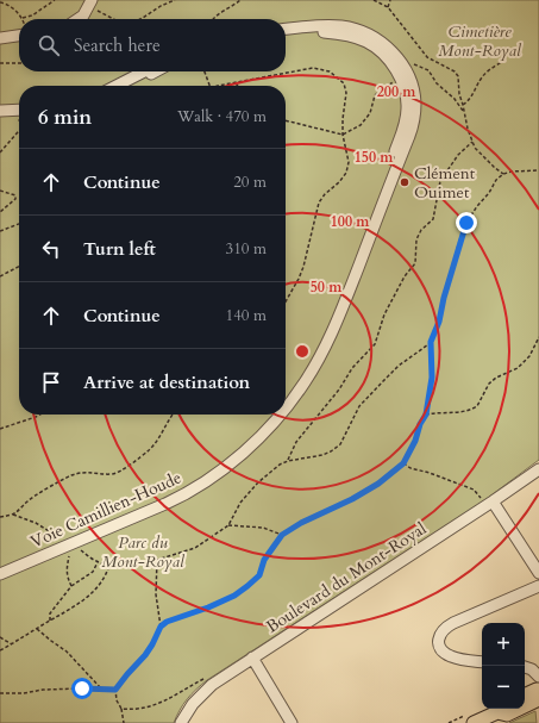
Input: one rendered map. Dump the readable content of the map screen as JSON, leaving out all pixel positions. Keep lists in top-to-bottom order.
{
  "streets": {
    "street": ["Voie Camillien-Houde", "Boulevard du Mont-Royal"]
  },
  "parks": ["Cimetière Mont-Royal", "Parc du Mont-Royal"],
  "places": ["Clément Ouimet"],
  "page": {
    "search": "Search here",
    "heading": ["6 min", "Walk · 470 m"],
    "list": [
      ["Continue", "20 m"],
      ["Turn left", "310 m"],
      ["Continue", "140 m"],
      "Arrive at destination"
    ],
    "map_buttons": ["+", "−"]
  },
  "rings": [
    "200 m",
    "150 m",
    "100 m",
    "50 m"
  ]
}
